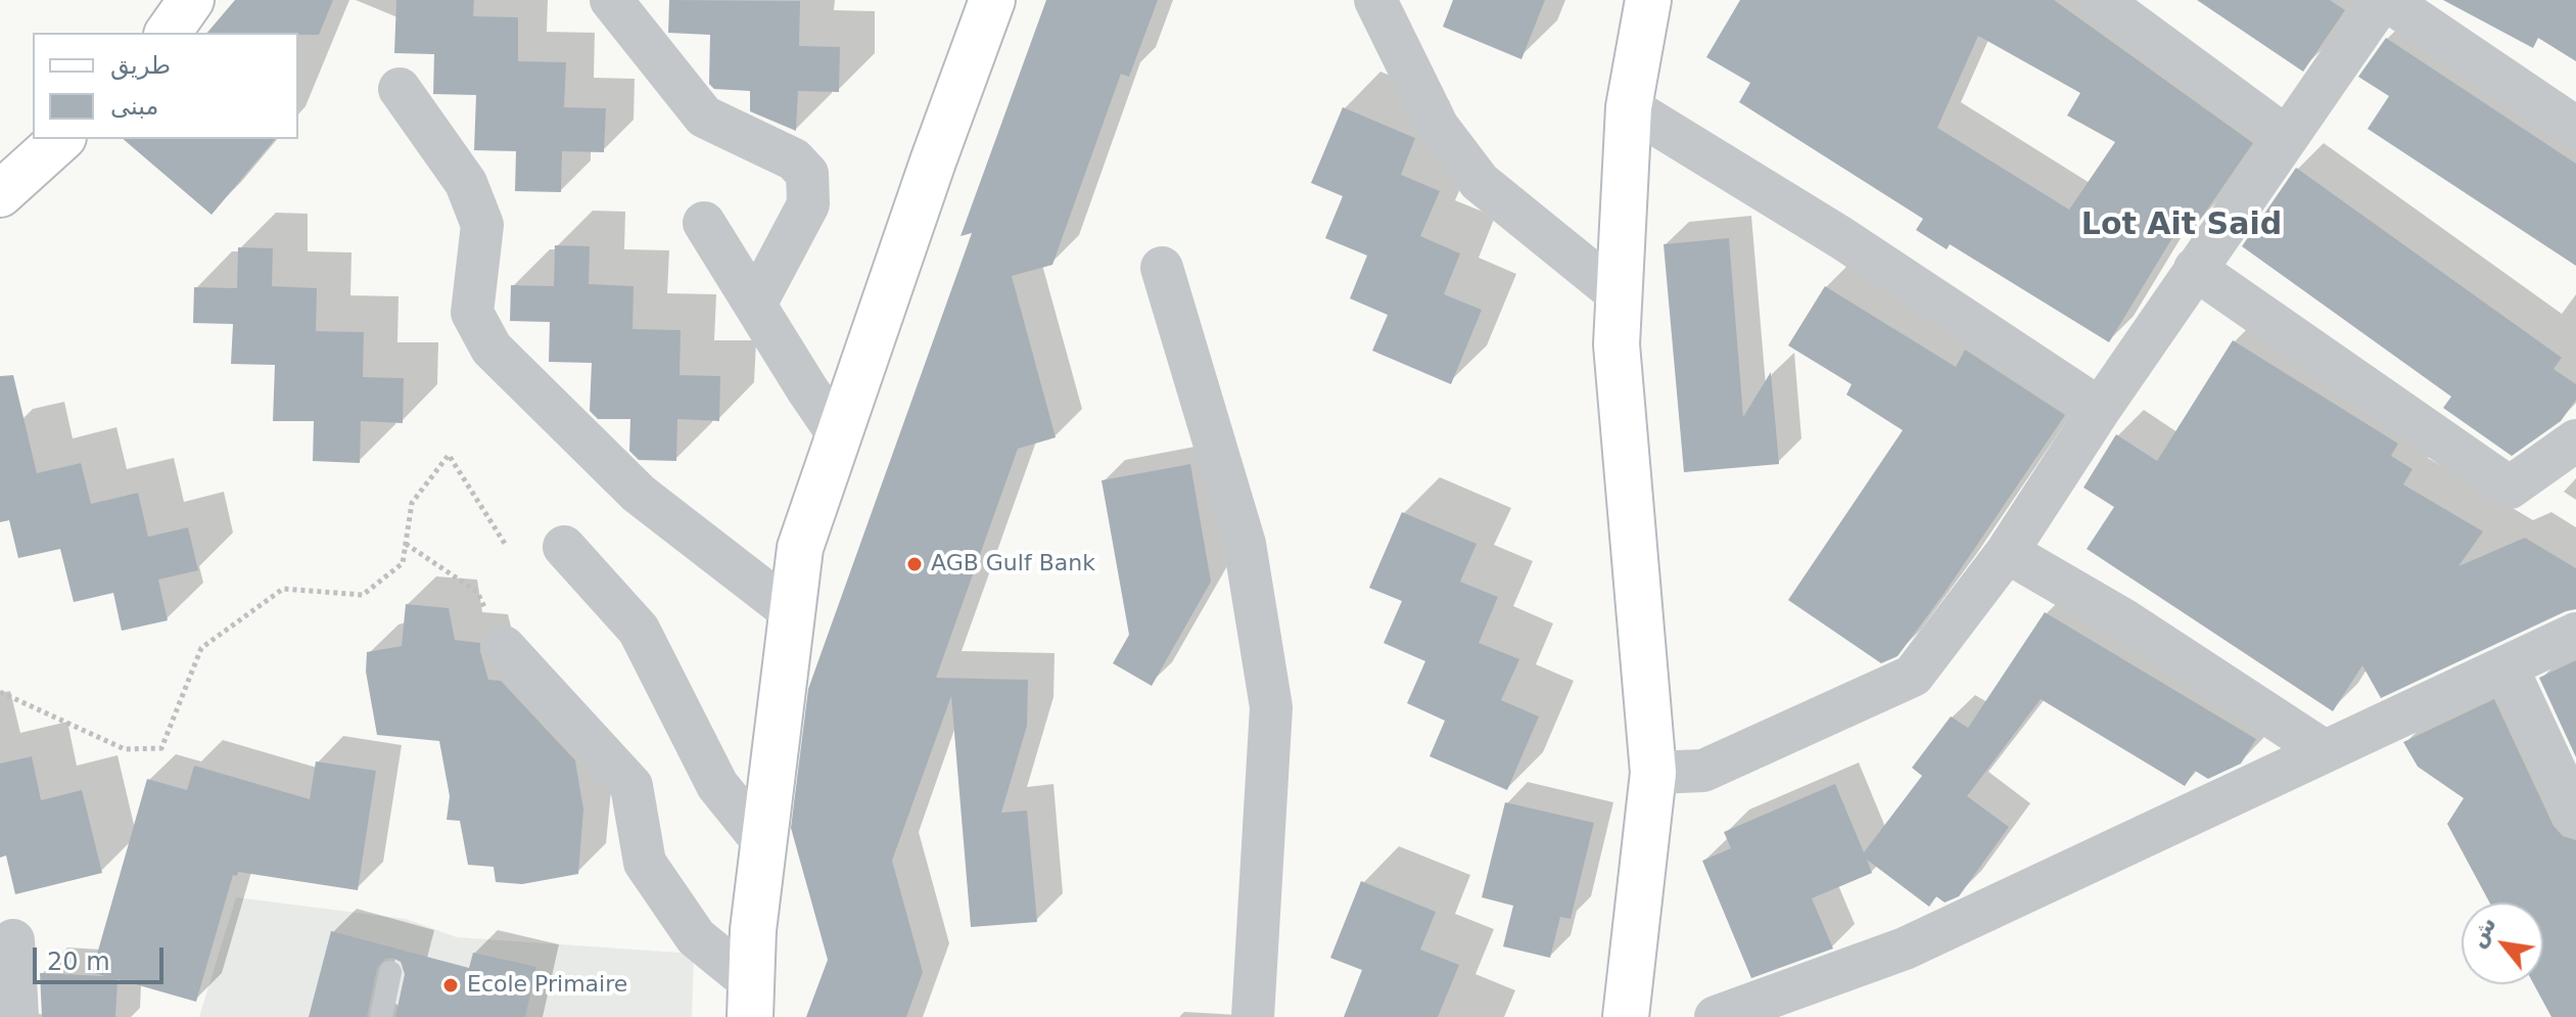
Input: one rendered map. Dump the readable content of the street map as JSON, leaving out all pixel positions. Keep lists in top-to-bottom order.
{
  "districts": ["Lot Ait Said"],
  "places": ["AGB Gulf Bank", "Ecole Primaire"],
  "legend": ["طريق", "مبنى"],
  "scale_bar": "20 m",
  "north": "top left"
}
